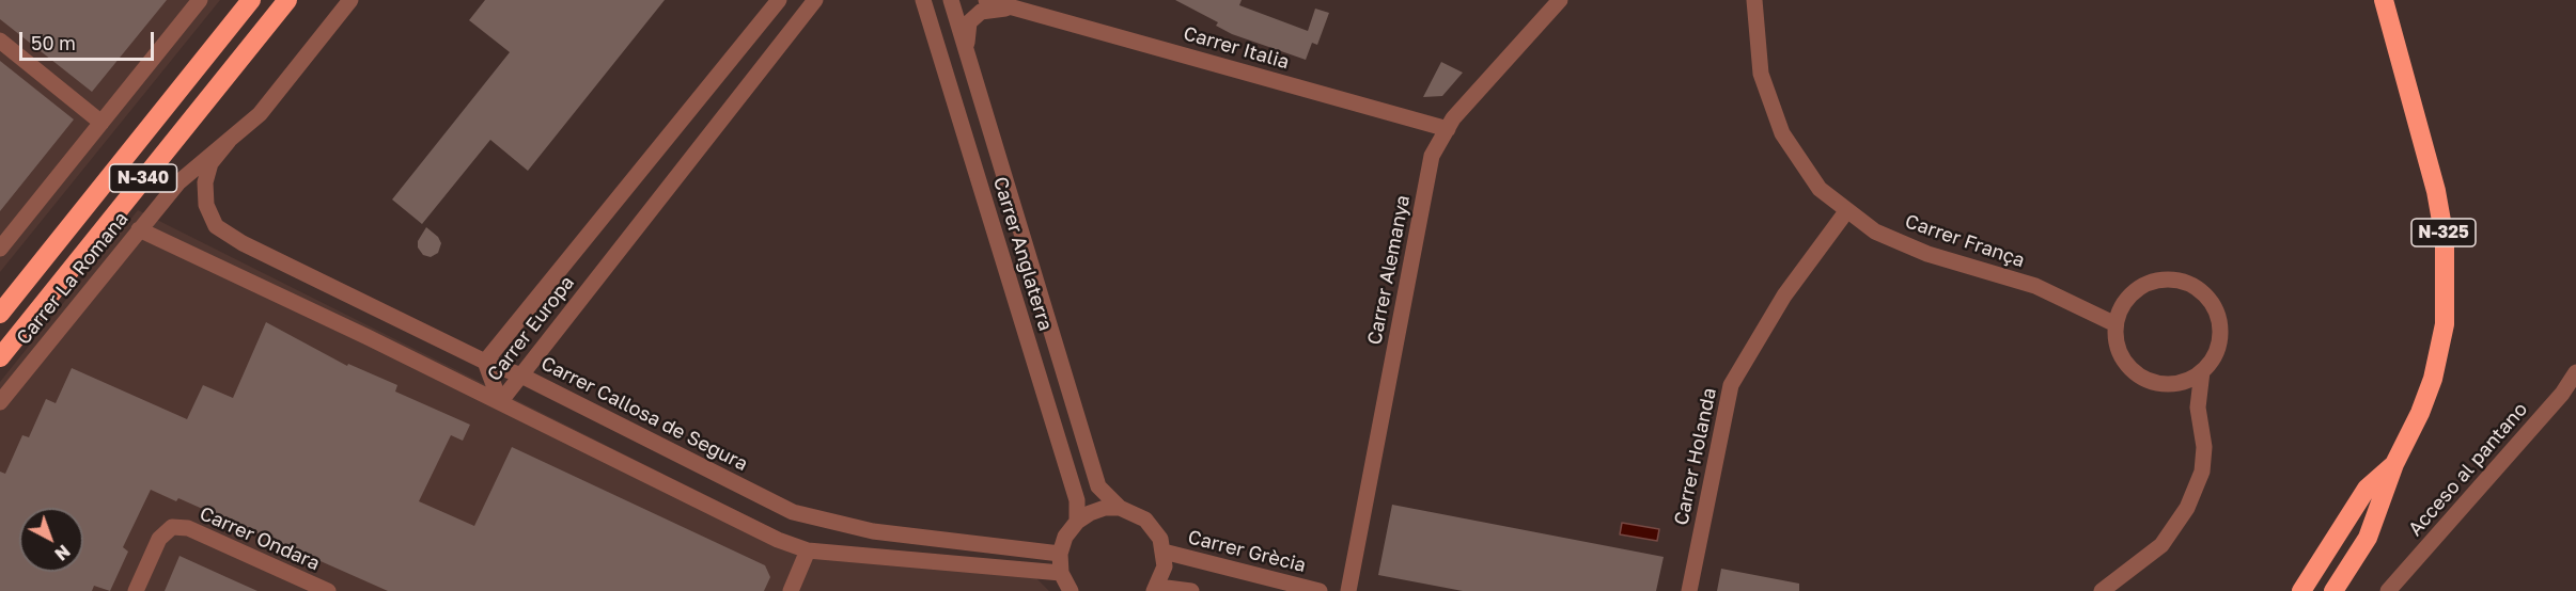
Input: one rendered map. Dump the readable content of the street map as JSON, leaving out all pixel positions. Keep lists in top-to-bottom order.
{
  "streets": {
    "highway": ["N-340", "N-325"],
    "street": [
      "Carrer Italia",
      "Carrer França",
      "Carrer Anglaterra",
      "Carrer Alemanya",
      "Carrer La Romana",
      "Carrer Europa",
      "Carrer Callosa de Segura",
      "Carrer Holanda",
      "Acceso al pantano",
      "Carrer Ondara",
      "Carrer Grècia"
    ]
  },
  "crossings": [
    ["Carrer Italia", "Carrer Anglaterra"],
    ["Carrer Italia", "Carrer Alemanya"],
    ["Carrer França", "Carrer Holanda"],
    ["Carrer Anglaterra", "Carrer Grècia"],
    ["Carrer La Romana", "Carrer Callosa de Segura"],
    ["Carrer Europa", "Carrer Callosa de Segura"]
  ],
  "scale_bar": "50 m",
  "north": "bottom right"
}
